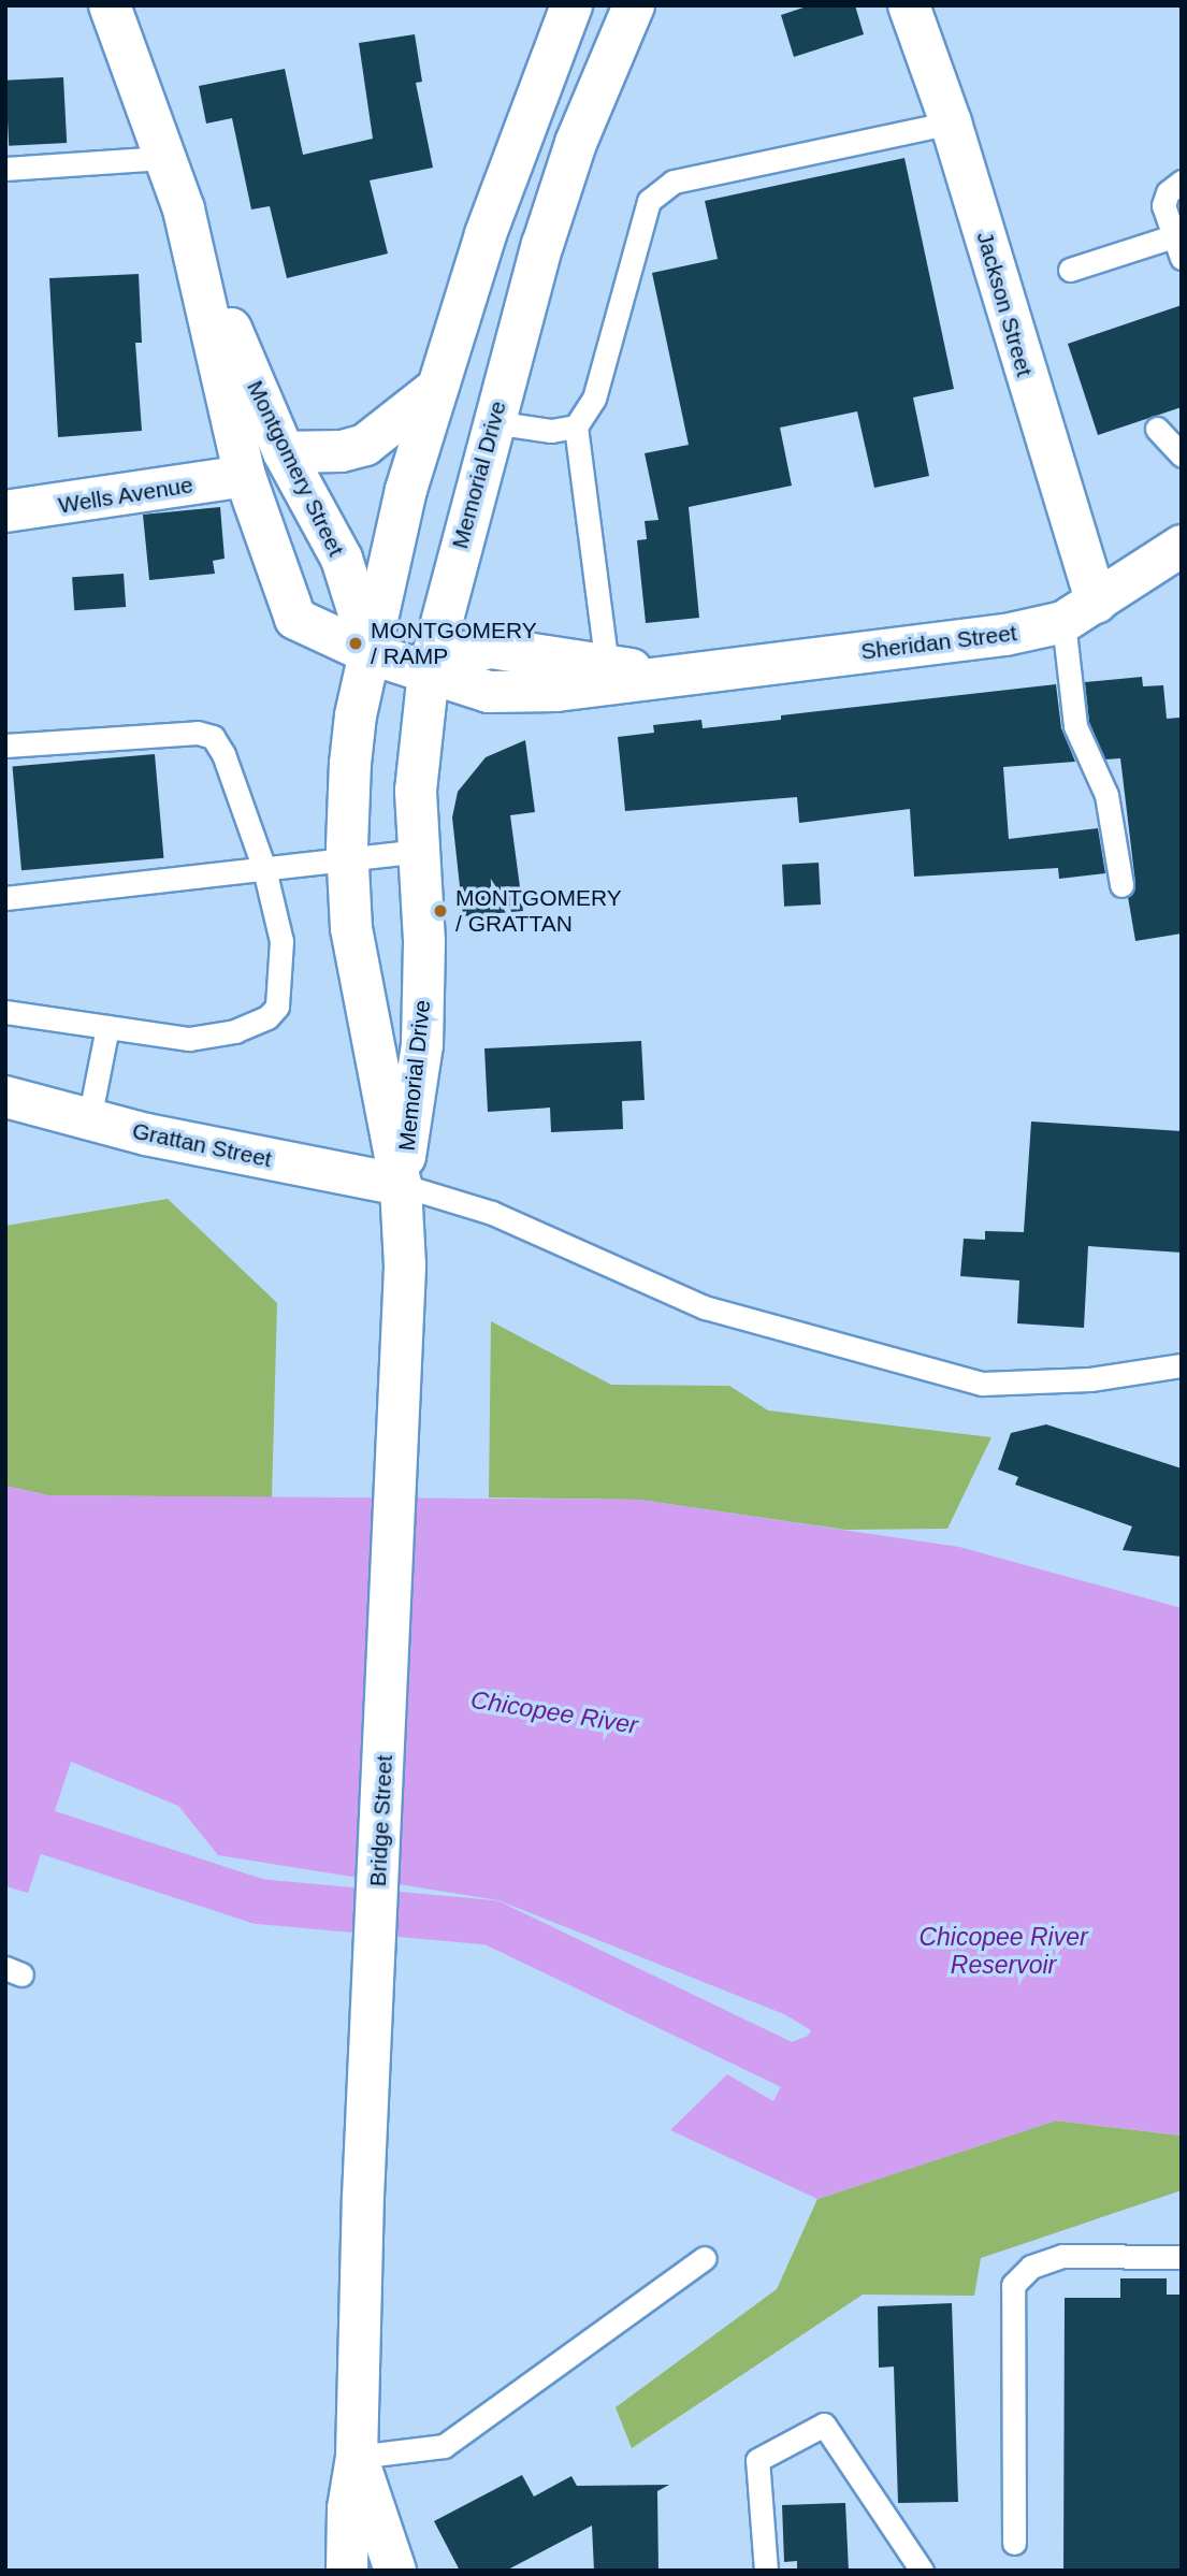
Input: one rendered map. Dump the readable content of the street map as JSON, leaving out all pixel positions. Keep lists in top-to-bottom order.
{
  "streets": {
    "main road": [
      "Jackson Street",
      "Montgomery Street",
      "Memorial Drive",
      "Wells Avenue",
      "Sheridan Street",
      "Grattan Street",
      "Bridge Street"
    ]
  },
  "crossings": [
    ["Jackson Street", "Sheridan Street"],
    ["Montgomery Street", "Memorial Drive"],
    ["Montgomery Street", "Wells Avenue"],
    ["Memorial Drive", "Sheridan Street"],
    ["Memorial Drive", "Grattan Street"],
    ["Memorial Drive", "Bridge Street"],
    ["Grattan Street", "Bridge Street"]
  ],
  "water": ["Chicopee River", "Chicopee River Reservoir"],
  "places": ["MONTGOMERY / RAMP", "MONTGOMERY / GRATTAN"]
}
